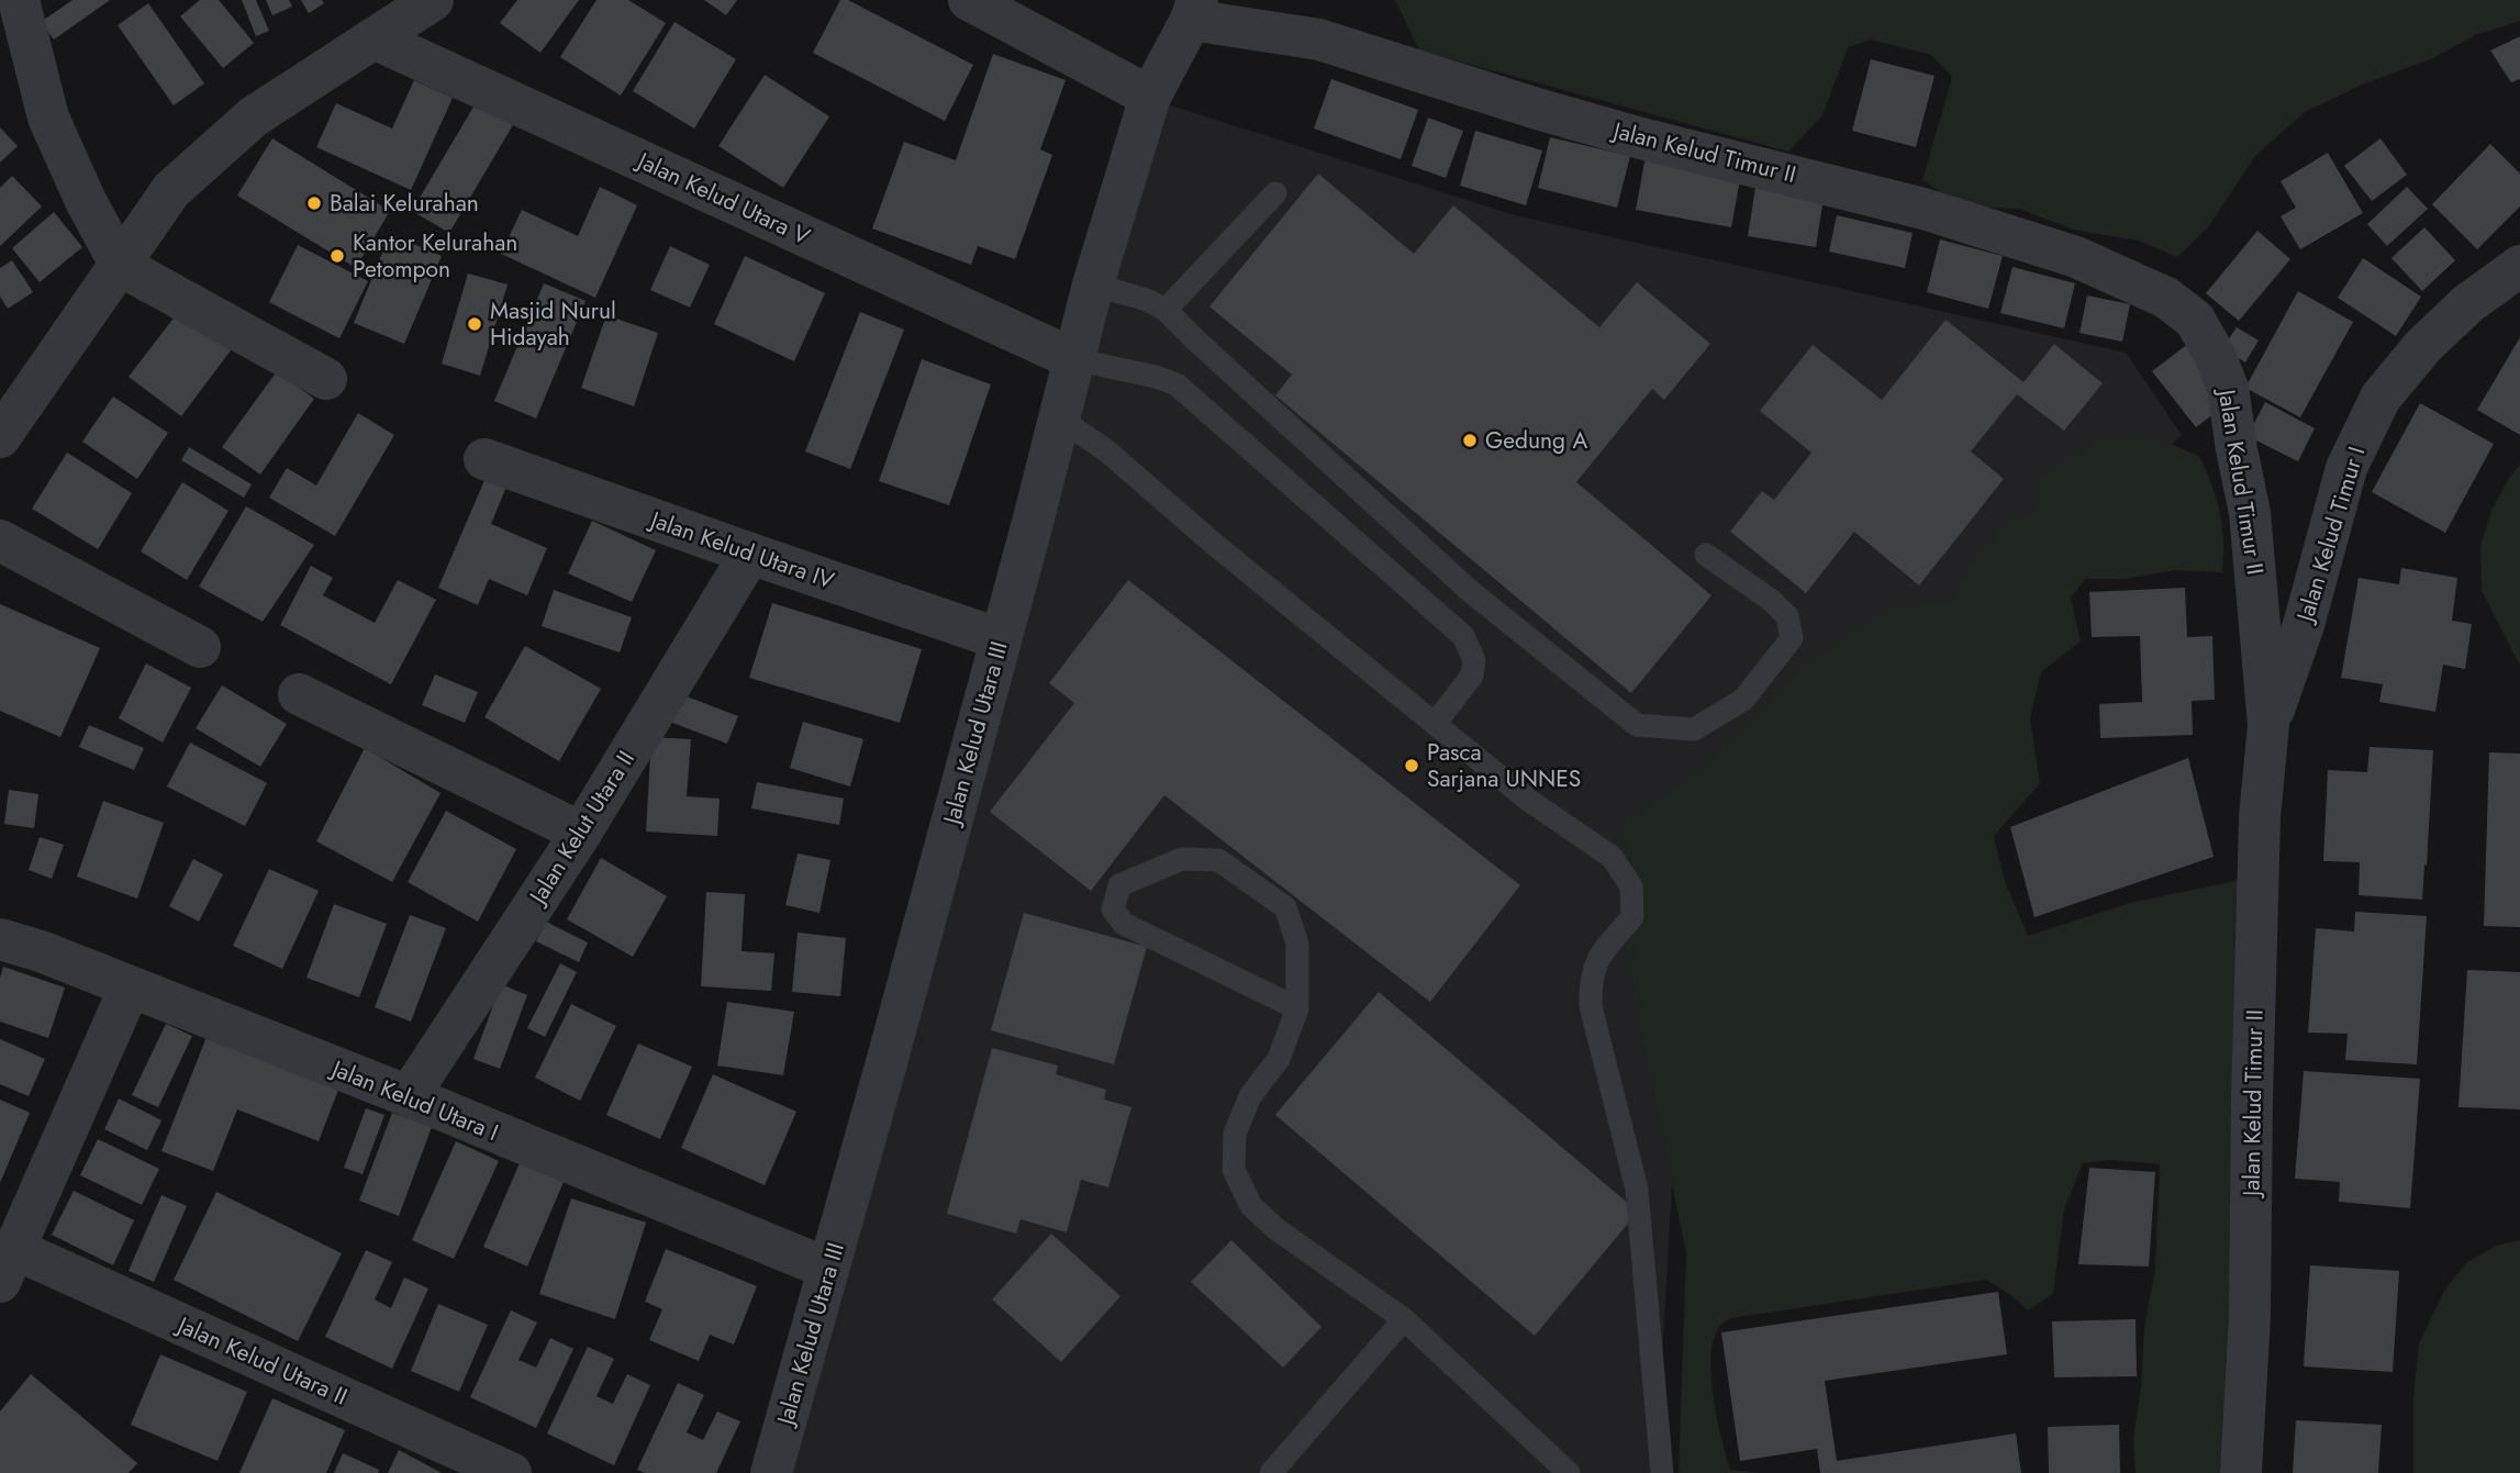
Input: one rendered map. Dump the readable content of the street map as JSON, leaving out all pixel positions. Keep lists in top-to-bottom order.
{
  "streets": {
    "street": [
      "Jalan Kelud Timur II",
      "Jalan Kelud Utara V",
      "Jalan Kelud Timur I",
      "Jalan Kelud Utara IV",
      "Jalan Kelud Utara III",
      "Jalan Kelut Utara II",
      "Jalan Kelud Utara I",
      "Jalan Kelud Utara II"
    ]
  },
  "crossings": [
    ["Jalan Kelud Timur II", "Jalan Kelud Timur I"],
    ["Jalan Kelud Timur II", "Jalan Kelud Utara III"],
    ["Jalan Kelud Utara V", "Jalan Kelud Utara III"],
    ["Jalan Kelud Utara IV", "Jalan Kelud Utara III"],
    ["Jalan Kelud Utara IV", "Jalan Kelut Utara II"],
    ["Jalan Kelud Utara III", "Jalan Kelud Utara I"],
    ["Jalan Kelut Utara II", "Jalan Kelud Utara I"],
    ["Jalan Kelud Utara I", "Jalan Kelud Utara II"]
  ],
  "places": [
    "Balai Kelurahan",
    "Kantor Kelurahan Petompon",
    "Masjid Nurul Hidayah",
    "Gedung A",
    "Pasca Sarjana UNNES"
  ]
}
